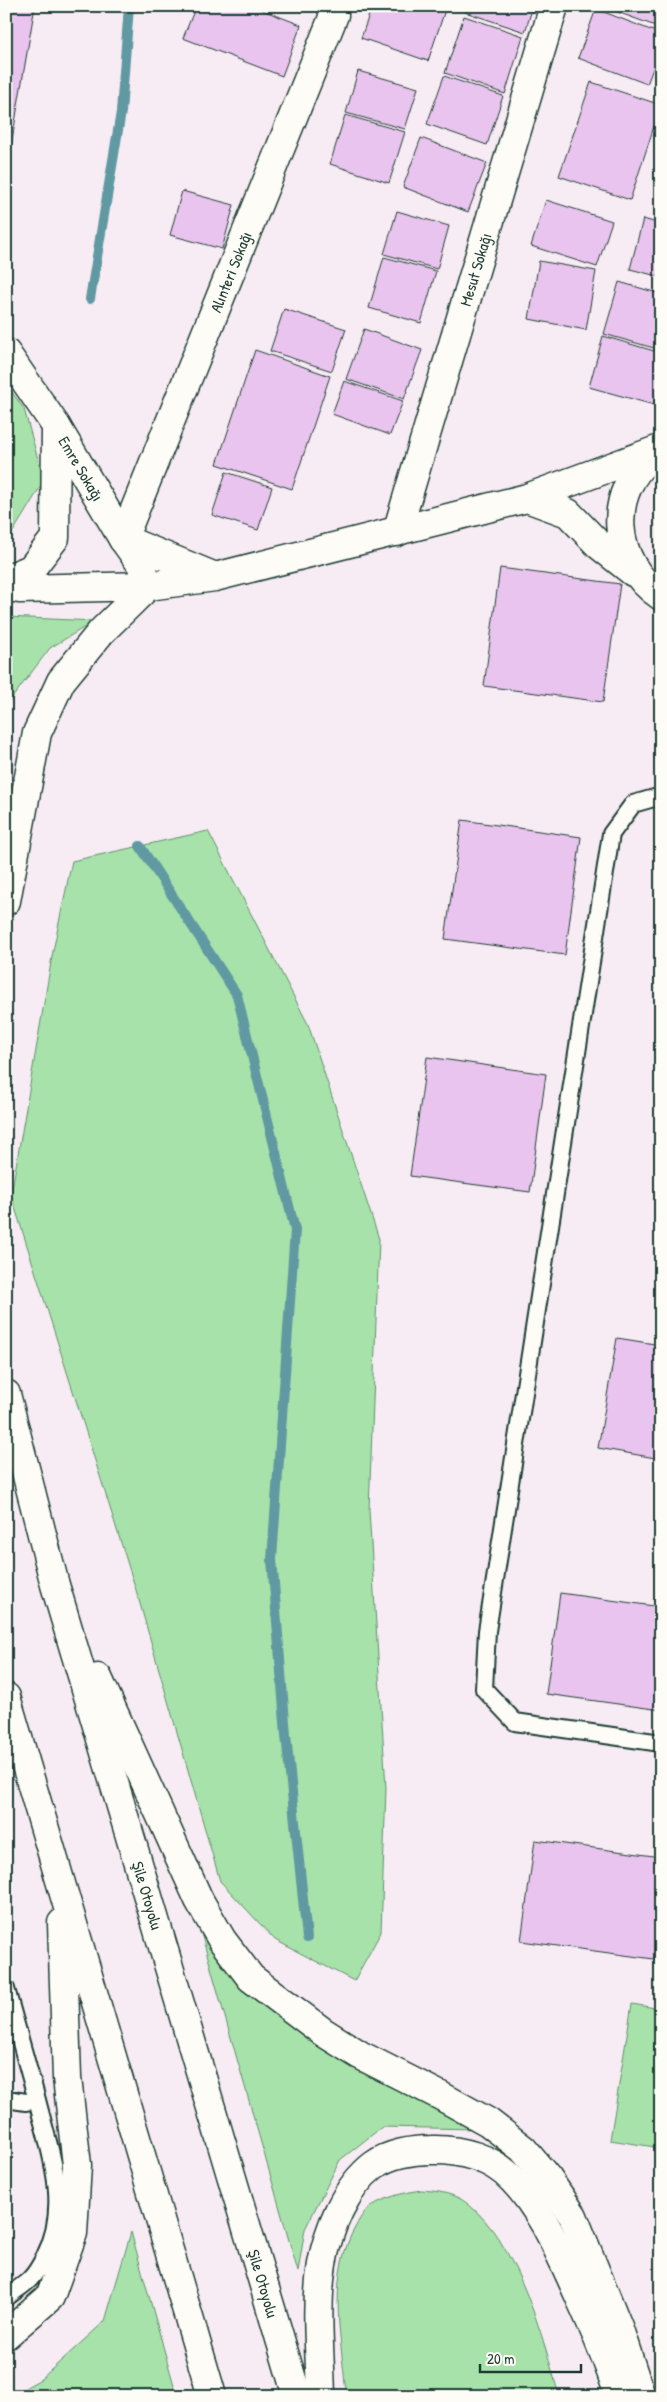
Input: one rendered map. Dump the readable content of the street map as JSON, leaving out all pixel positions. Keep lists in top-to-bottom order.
{
  "streets": {
    "main road": [
      "Mesut Sokağı",
      "Alınteri Sokağı",
      "Emre Sokağı",
      "Şile Otoyolu"
    ]
  },
  "crossings": [
    ["Alınteri Sokağı", "Emre Sokağı"]
  ],
  "scale_bar": "20 m"
}
